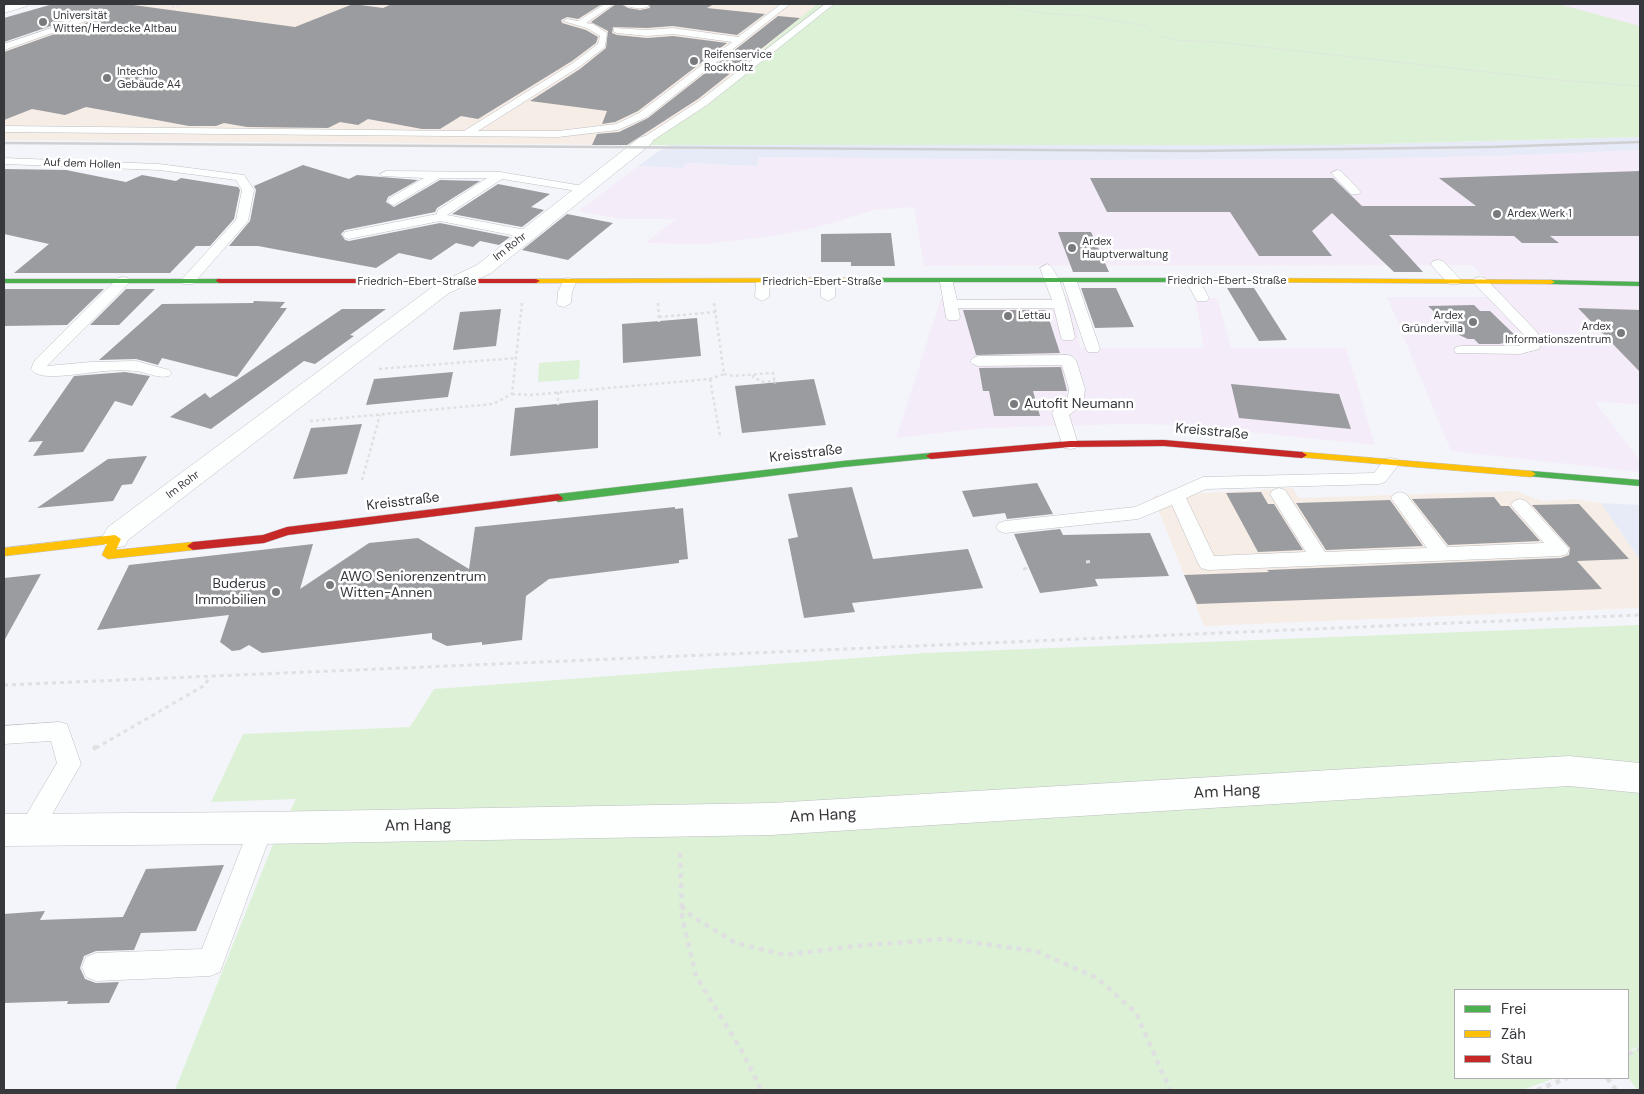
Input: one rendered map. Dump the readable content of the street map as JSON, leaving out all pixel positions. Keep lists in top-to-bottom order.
{
  "streets": {
    "street": [
      "Im Rohr",
      "Friedrich-Ebert-Straße",
      "Kreisstraße",
      "Am Hang"
    ],
    "lane": ["Auf dem Hollen"]
  },
  "crossings": [
    ["Auf dem Hollen", "Friedrich-Ebert-Straße"],
    ["Im Rohr", "Friedrich-Ebert-Straße"],
    ["Im Rohr", "Kreisstraße"]
  ],
  "places": [
    "Universität Witten/Herdecke Altbau",
    "Reifenservice Rockholtz",
    "Intechlo Gebäude A4",
    "Ardex Werk 1",
    "Ardex Hauptverwaltung",
    "Lettau",
    "Ardex Gründervilla",
    "Ardex Informationszentrum",
    "Autofit Neumann",
    "AWO Seniorenzentrum Witten-Annen",
    "Buderus Immobilien"
  ],
  "legend": ["Frei", "Zäh", "Stau"]
}
